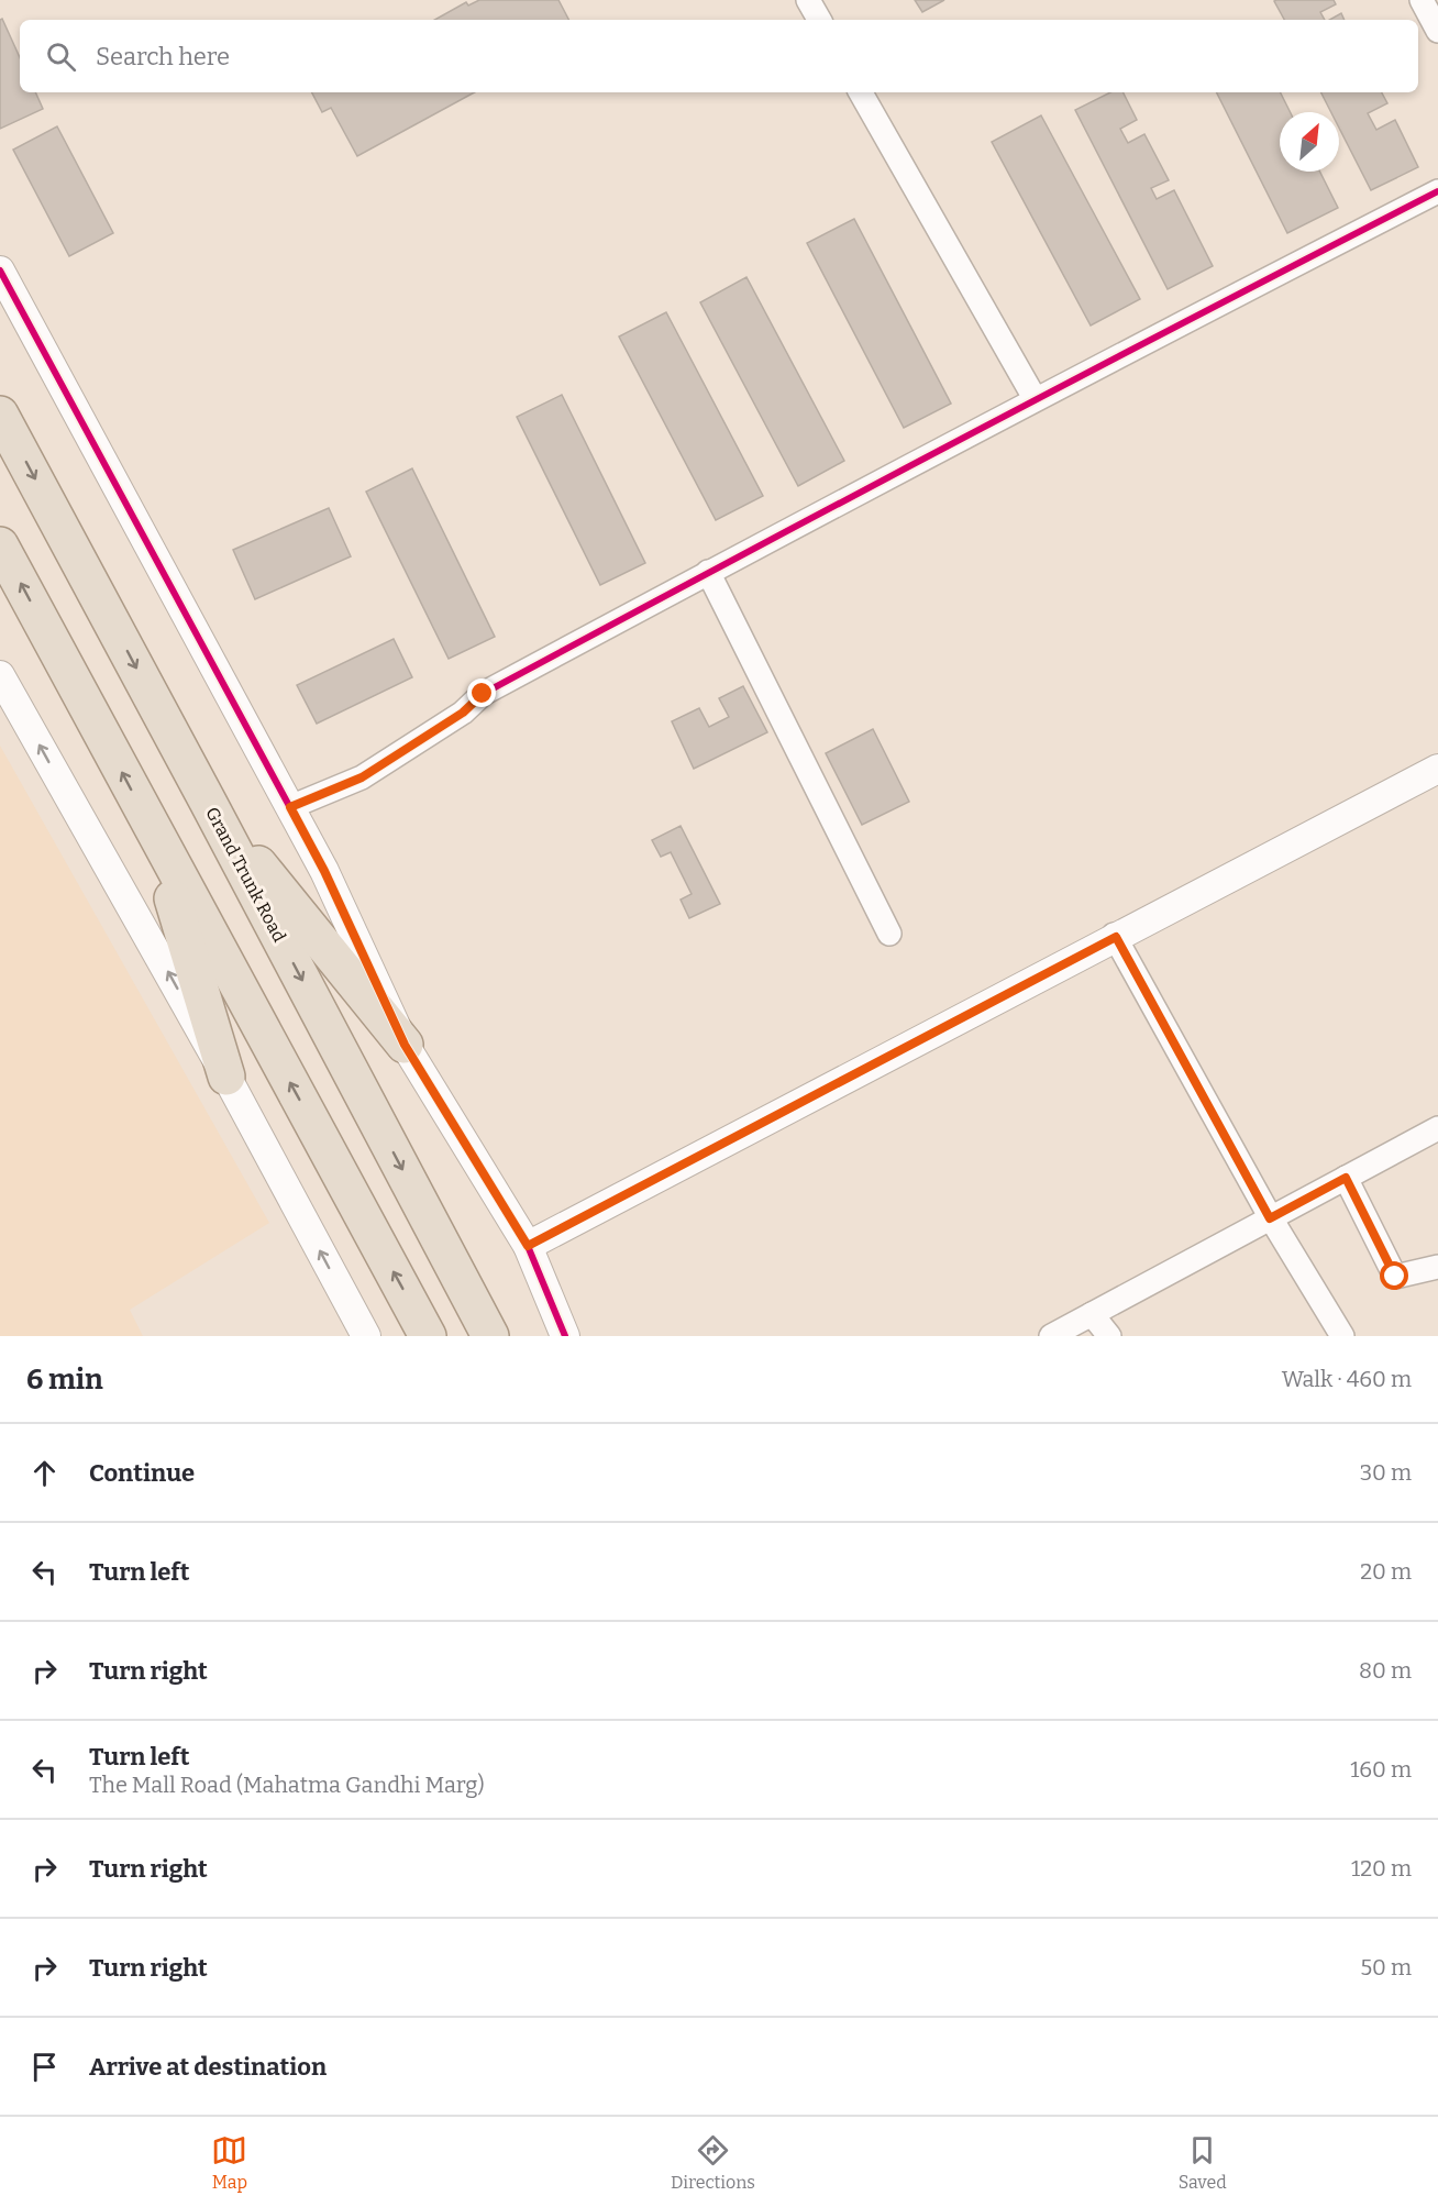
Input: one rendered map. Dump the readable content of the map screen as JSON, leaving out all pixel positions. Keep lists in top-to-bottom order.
{
  "streets": {
    "highway": ["Grand Trunk Road"]
  },
  "north": "top right",
  "page": {
    "search": "Search here",
    "heading": ["6 min", "Walk · 460 m"],
    "list": [
      ["Continue", "30 m"],
      ["Turn left", "20 m"],
      ["Turn right", "80 m"],
      ["Turn left", "The Mall Road (Mahatma Gandhi Marg)", "160 m"],
      ["Turn right", "120 m"],
      ["Turn right", "50 m"],
      "Arrive at destination"
    ],
    "nav": ["Map", "Directions", "Saved"]
  }
}
